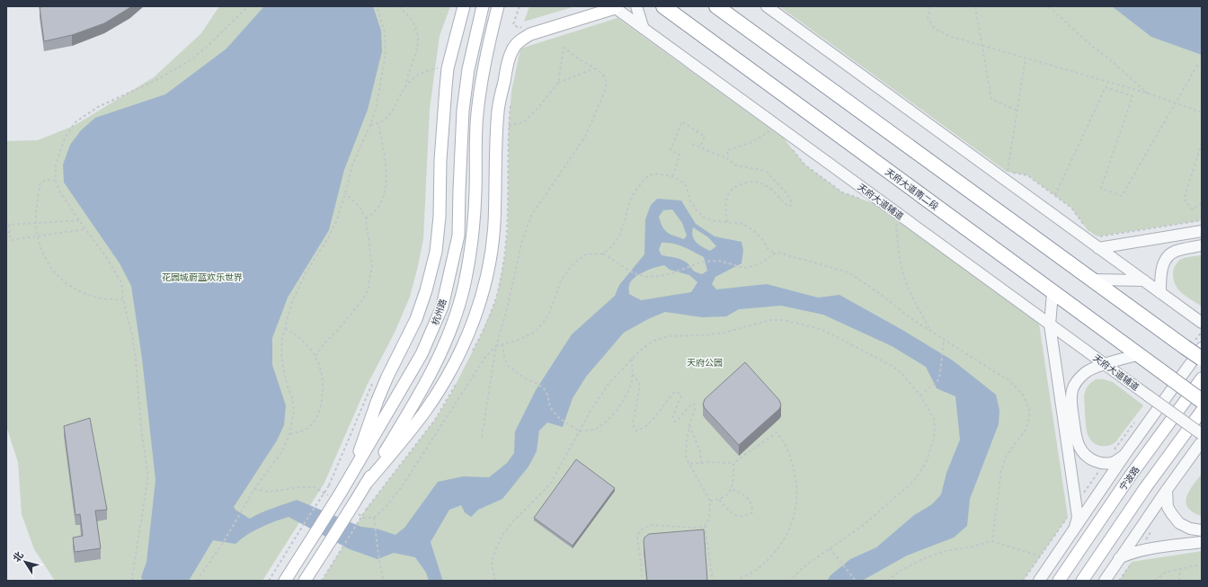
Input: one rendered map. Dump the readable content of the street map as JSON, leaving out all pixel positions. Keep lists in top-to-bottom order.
{
  "streets": {
    "highway": ["天府大道南二段"],
    "main road": ["杭州路", "宁波路"],
    "street": ["天府大道辅道"]
  },
  "parks": ["花园城蔚蓝欢乐世界", "天府公园"],
  "north": "top left"
}
